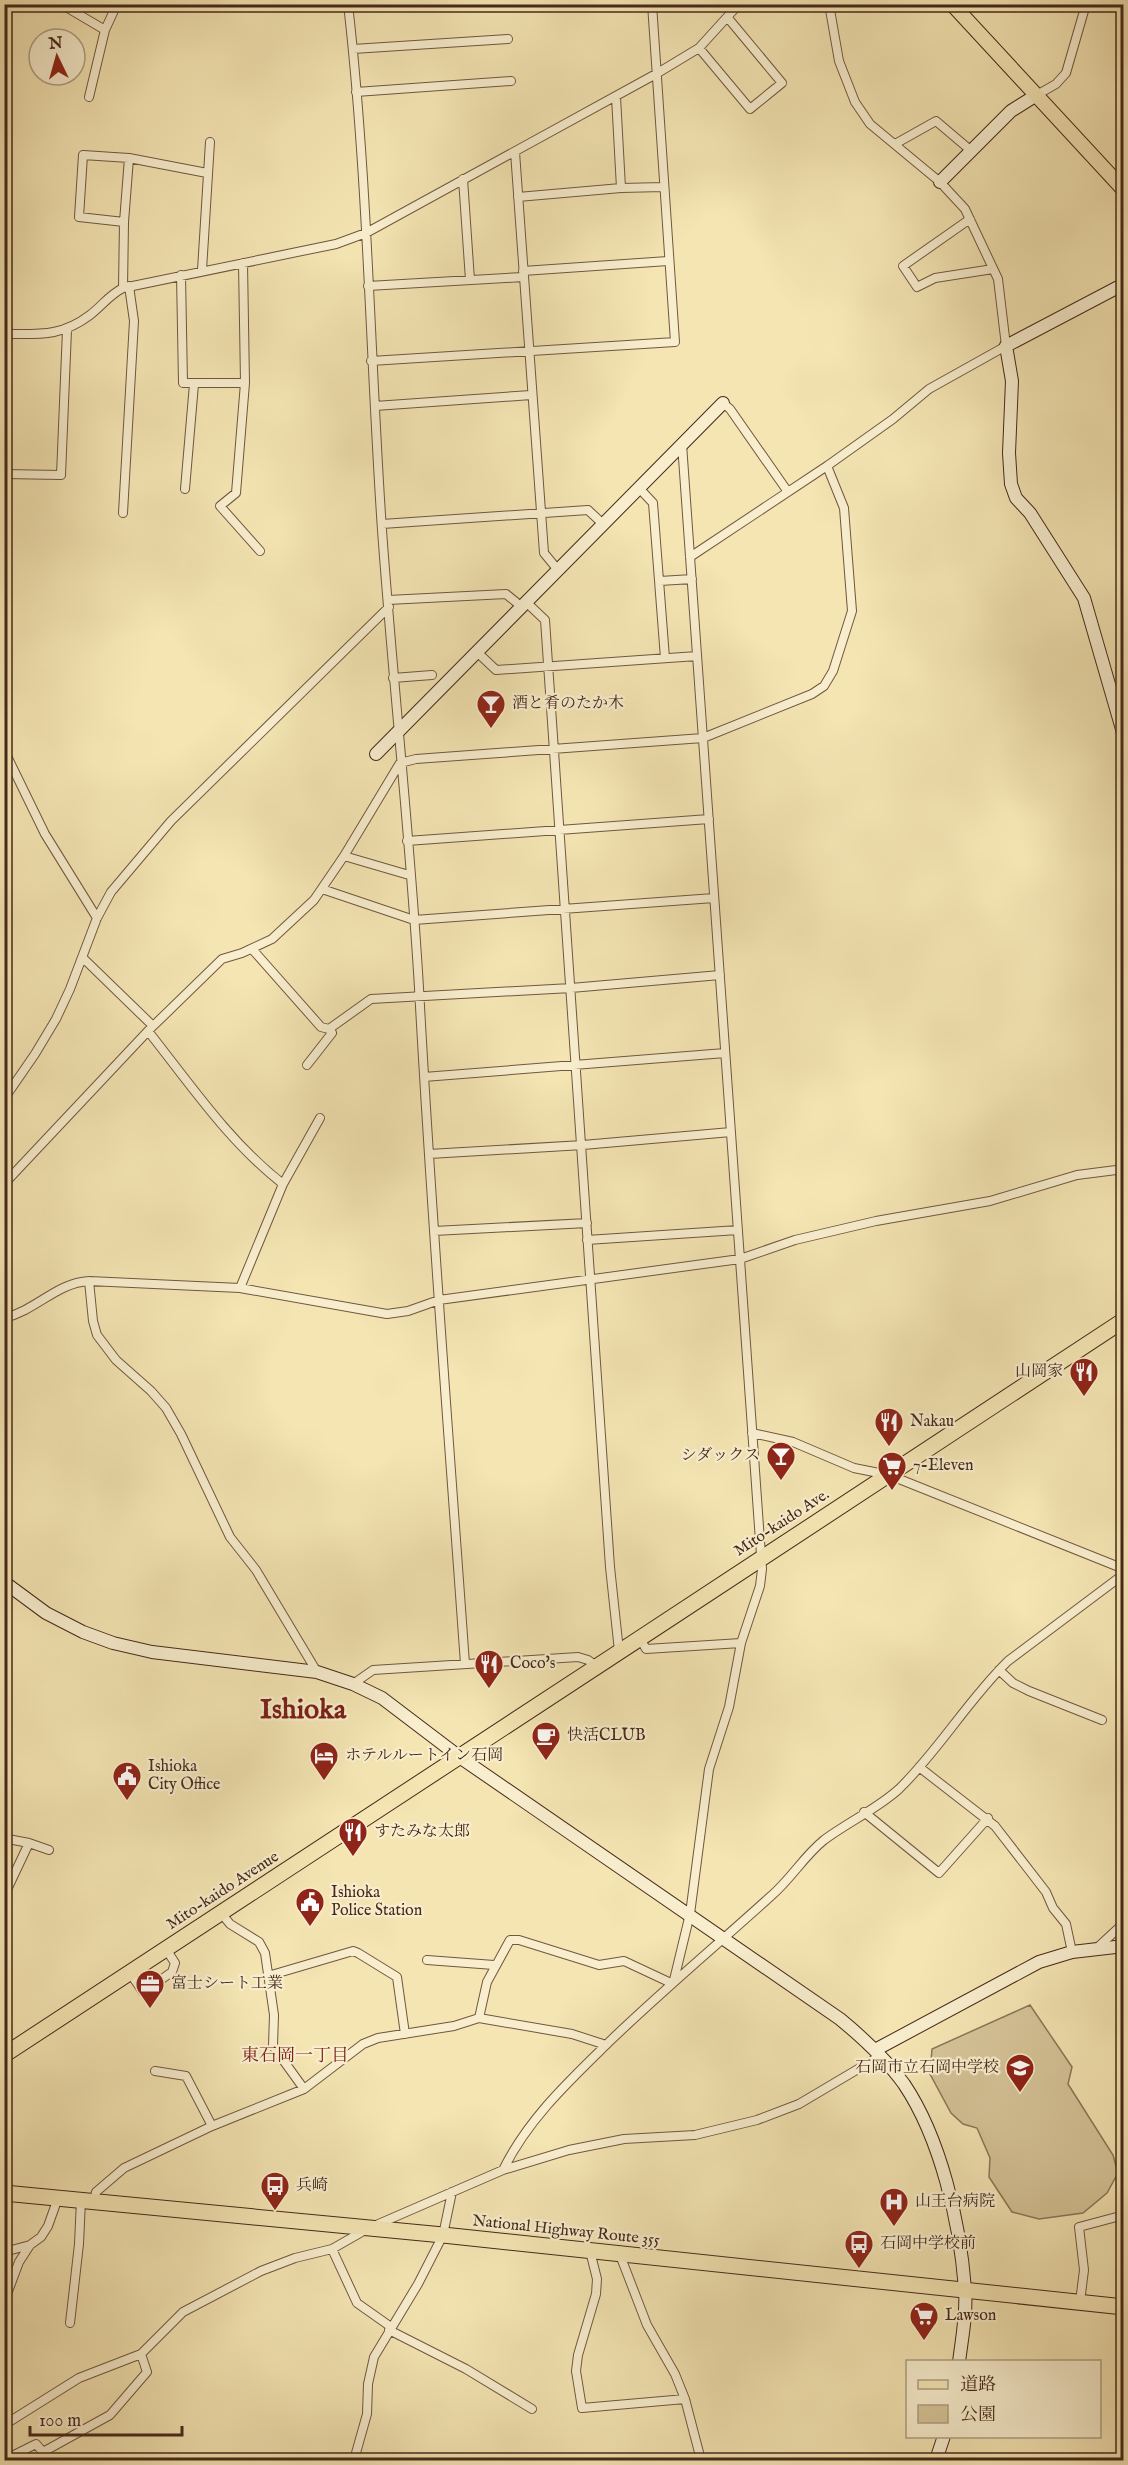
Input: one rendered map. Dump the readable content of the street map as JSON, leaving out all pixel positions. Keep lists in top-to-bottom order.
{
  "streets": {
    "highway": ["Mito-kaido Ave.", "Mito-kaido Avenue", "National Highway Route 355"]
  },
  "crossings": [
    ["Mito-kaido Ave.", "Mito-kaido Avenue"]
  ],
  "districts": ["Ishioka", "東石岡一丁目"],
  "places": {
    "bar": ["酒と肴のたか木", "シダックス"],
    "restaurant": [
      "山岡家",
      "Nakau",
      "Coco's",
      "すたみな太郎"
    ],
    "supermarket": ["7-Eleven", "Lawson"],
    "cafe": ["快活CLUB"],
    "hotel": ["ホテルルートイン石岡"],
    "public building": ["Ishioka City Office", "Ishioka Police Station"],
    "office": ["富士シート工業"],
    "school or university": ["石岡市立石岡中学校"],
    "bus stop": ["兵崎", "石岡中学校前"],
    "hospital": ["山王台病院"]
  },
  "legend": ["道路", "公園"],
  "scale_bar": "100 m",
  "north": "top"
}
